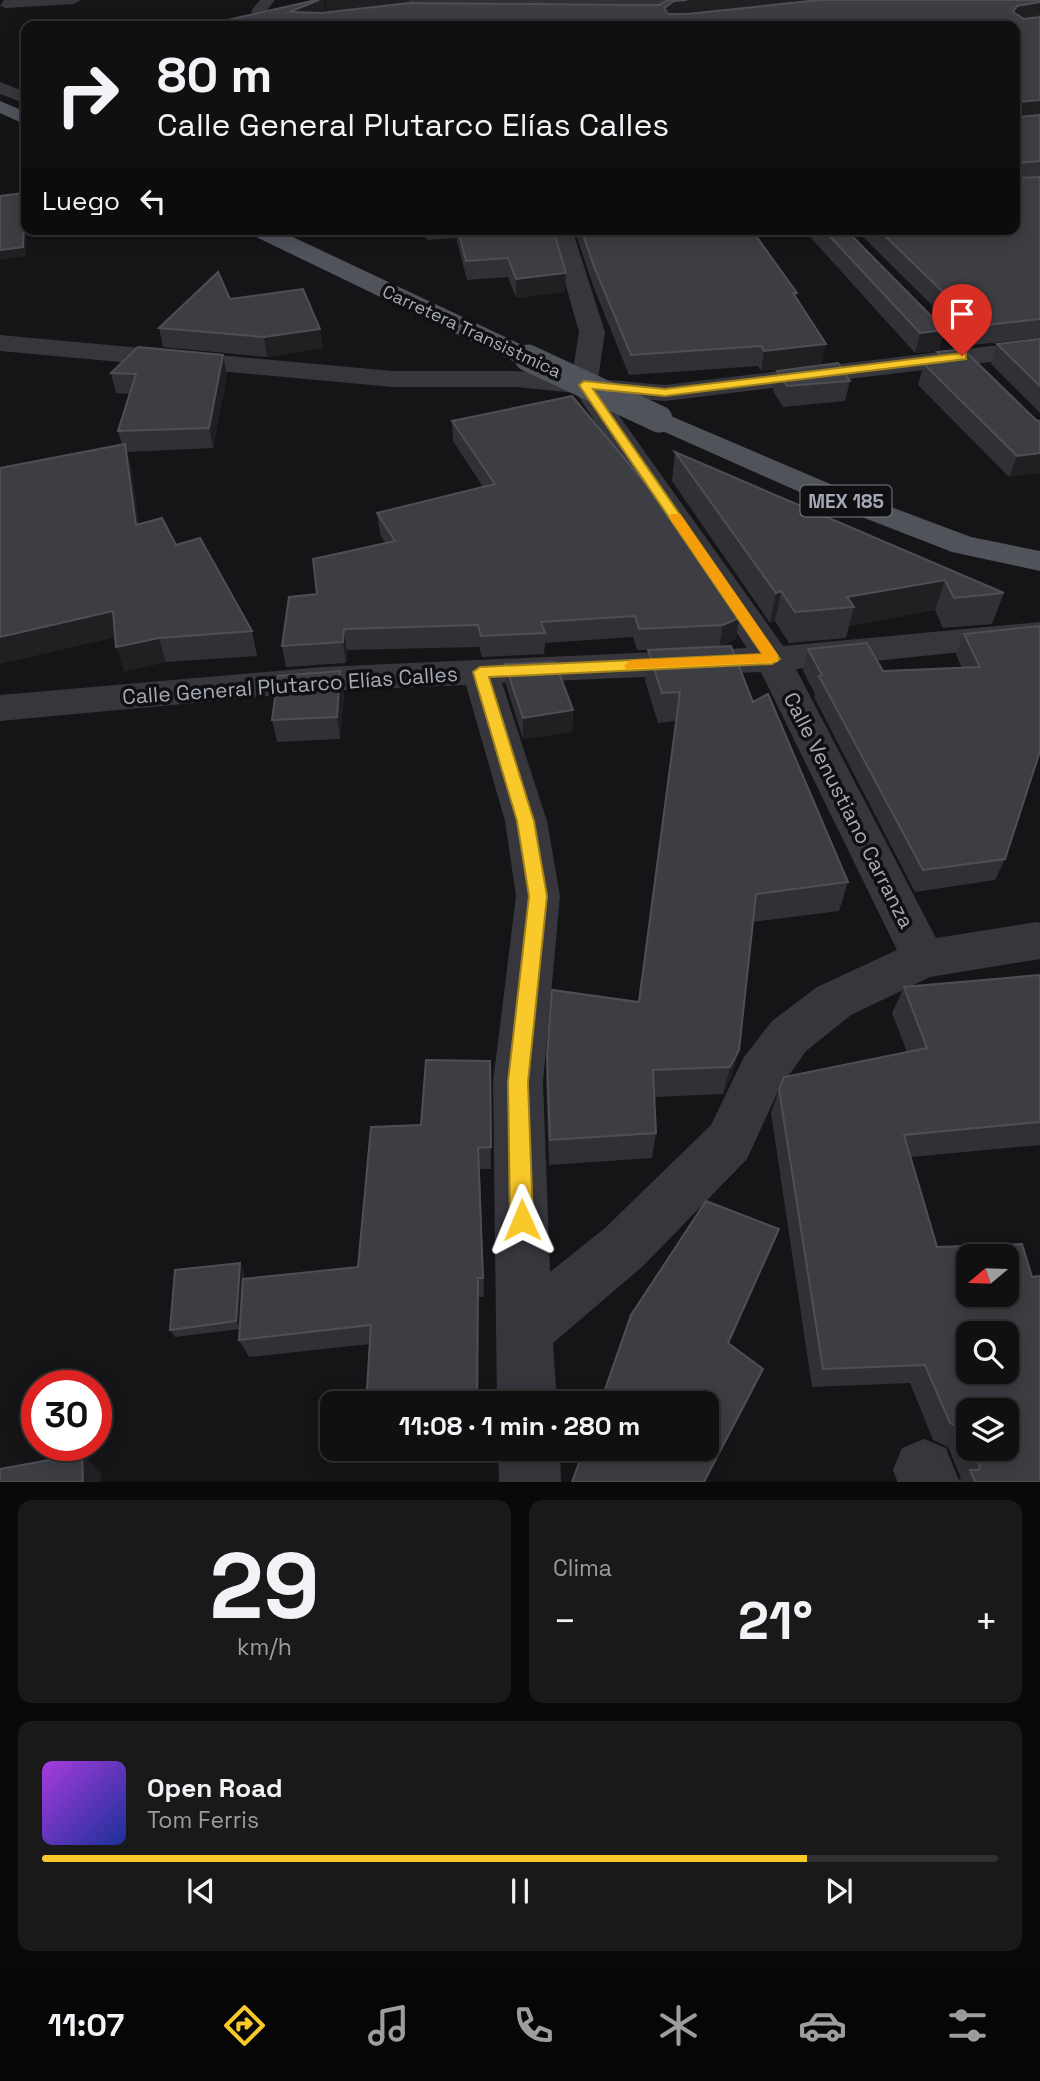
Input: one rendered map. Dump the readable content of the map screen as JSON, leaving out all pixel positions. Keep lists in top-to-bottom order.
{
  "streets": {
    "main road": ["Carretera Transistmica", "MEX 185"],
    "street": ["Calle General Plutarco Elías Calles", "Calle Venustiano Carranza"]
  },
  "crossings": [
    ["Calle General Plutarco Elías Calles", "Calle Venustiano Carranza"]
  ],
  "north": "left",
  "page": {
    "turn": ["80 m", "Calle General Plutarco Elías Calles"],
    "then": "Luego",
    "limit": "30",
    "trip": "11:08 · 1 min · 280 m",
    "tile": [
      ["29", "km/h"],
      "Clima"
    ],
    "heat": ["−", "21°", "+"],
    "song": ["Open Road", "Tom Ferris"],
    "tabs": "11:07"
  }
}
